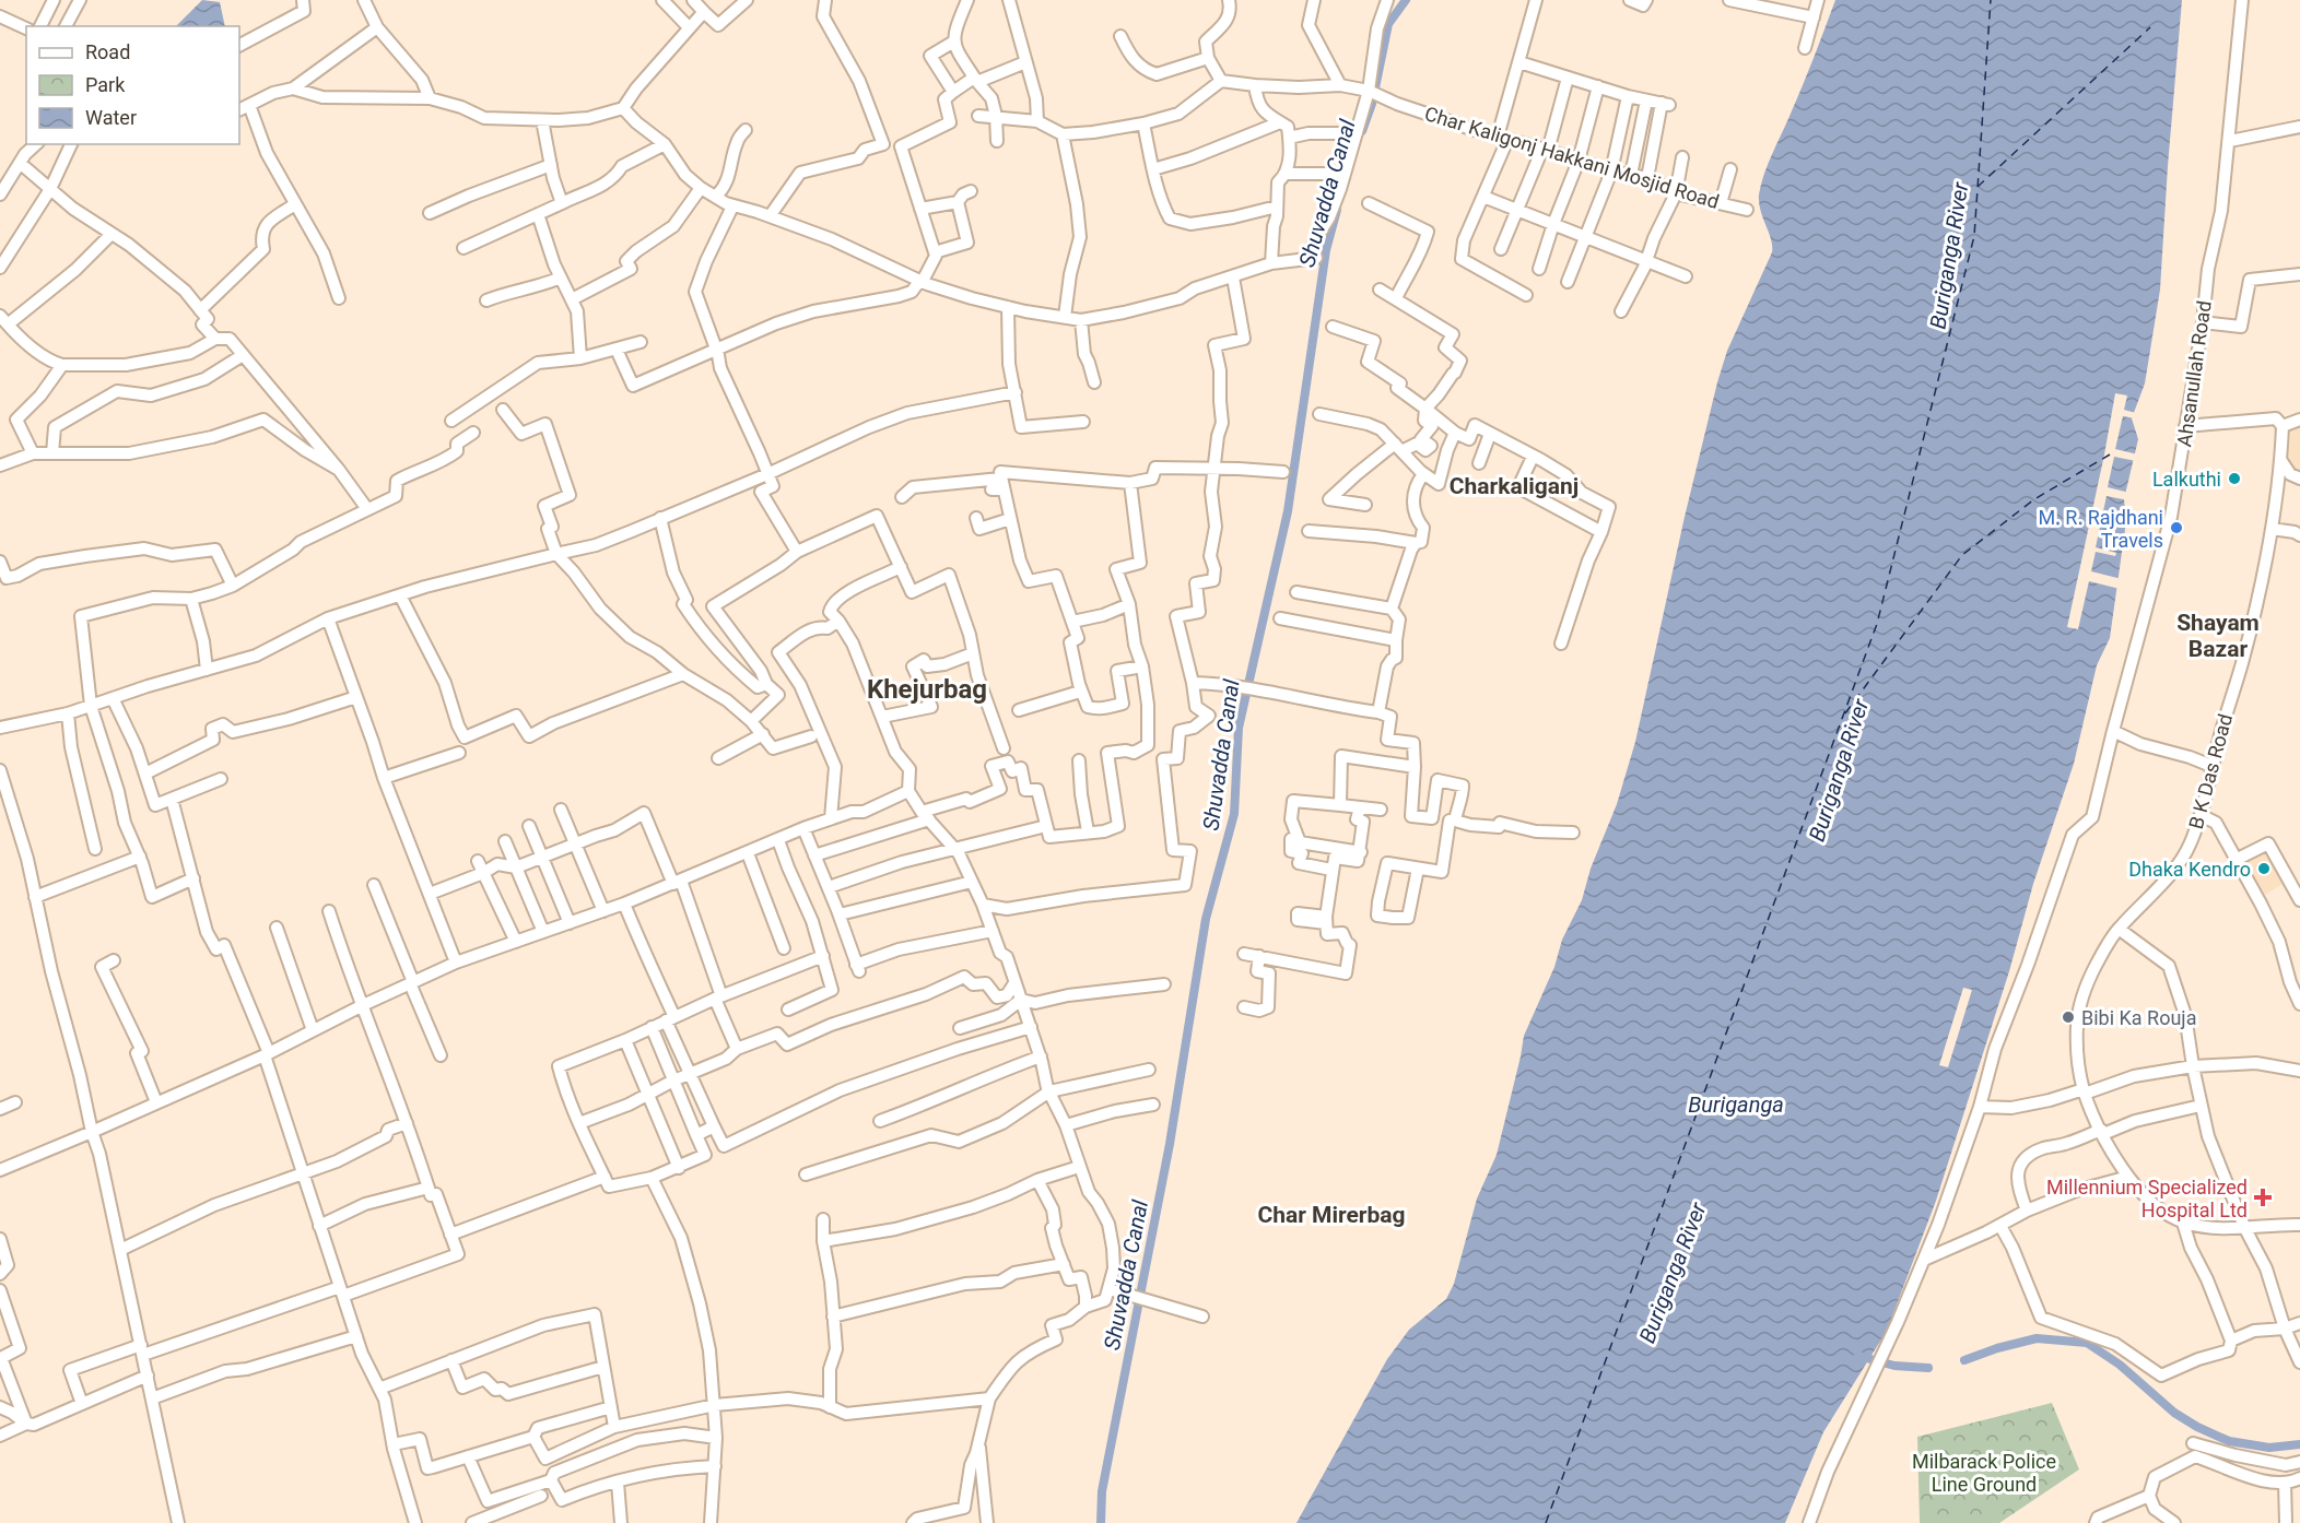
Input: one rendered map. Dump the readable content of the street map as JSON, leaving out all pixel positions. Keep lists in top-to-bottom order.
{
  "streets": {
    "street": ["Char Kaligonj Hakkani Mosjid Road", "Ahsanullah Road", "B K Das Road"]
  },
  "districts": [
    "Charkaliganj",
    "Shayam Bazar",
    "Khejurbag",
    "Char Mirerbag"
  ],
  "water": ["Shuvadda Canal", "Buriganga River", "Buriganga"],
  "parks": ["Milbarack Police Line Ground"],
  "places": {
    "other": [
      "Lalkuthi",
      "M. R. Rajdhani Travels",
      "Dhaka Kendro",
      "Bibi Ka Rouja"
    ],
    "health": ["Millennium Specialized Hospital Ltd"]
  },
  "legend": ["Road", "Park", "Water"]
}
